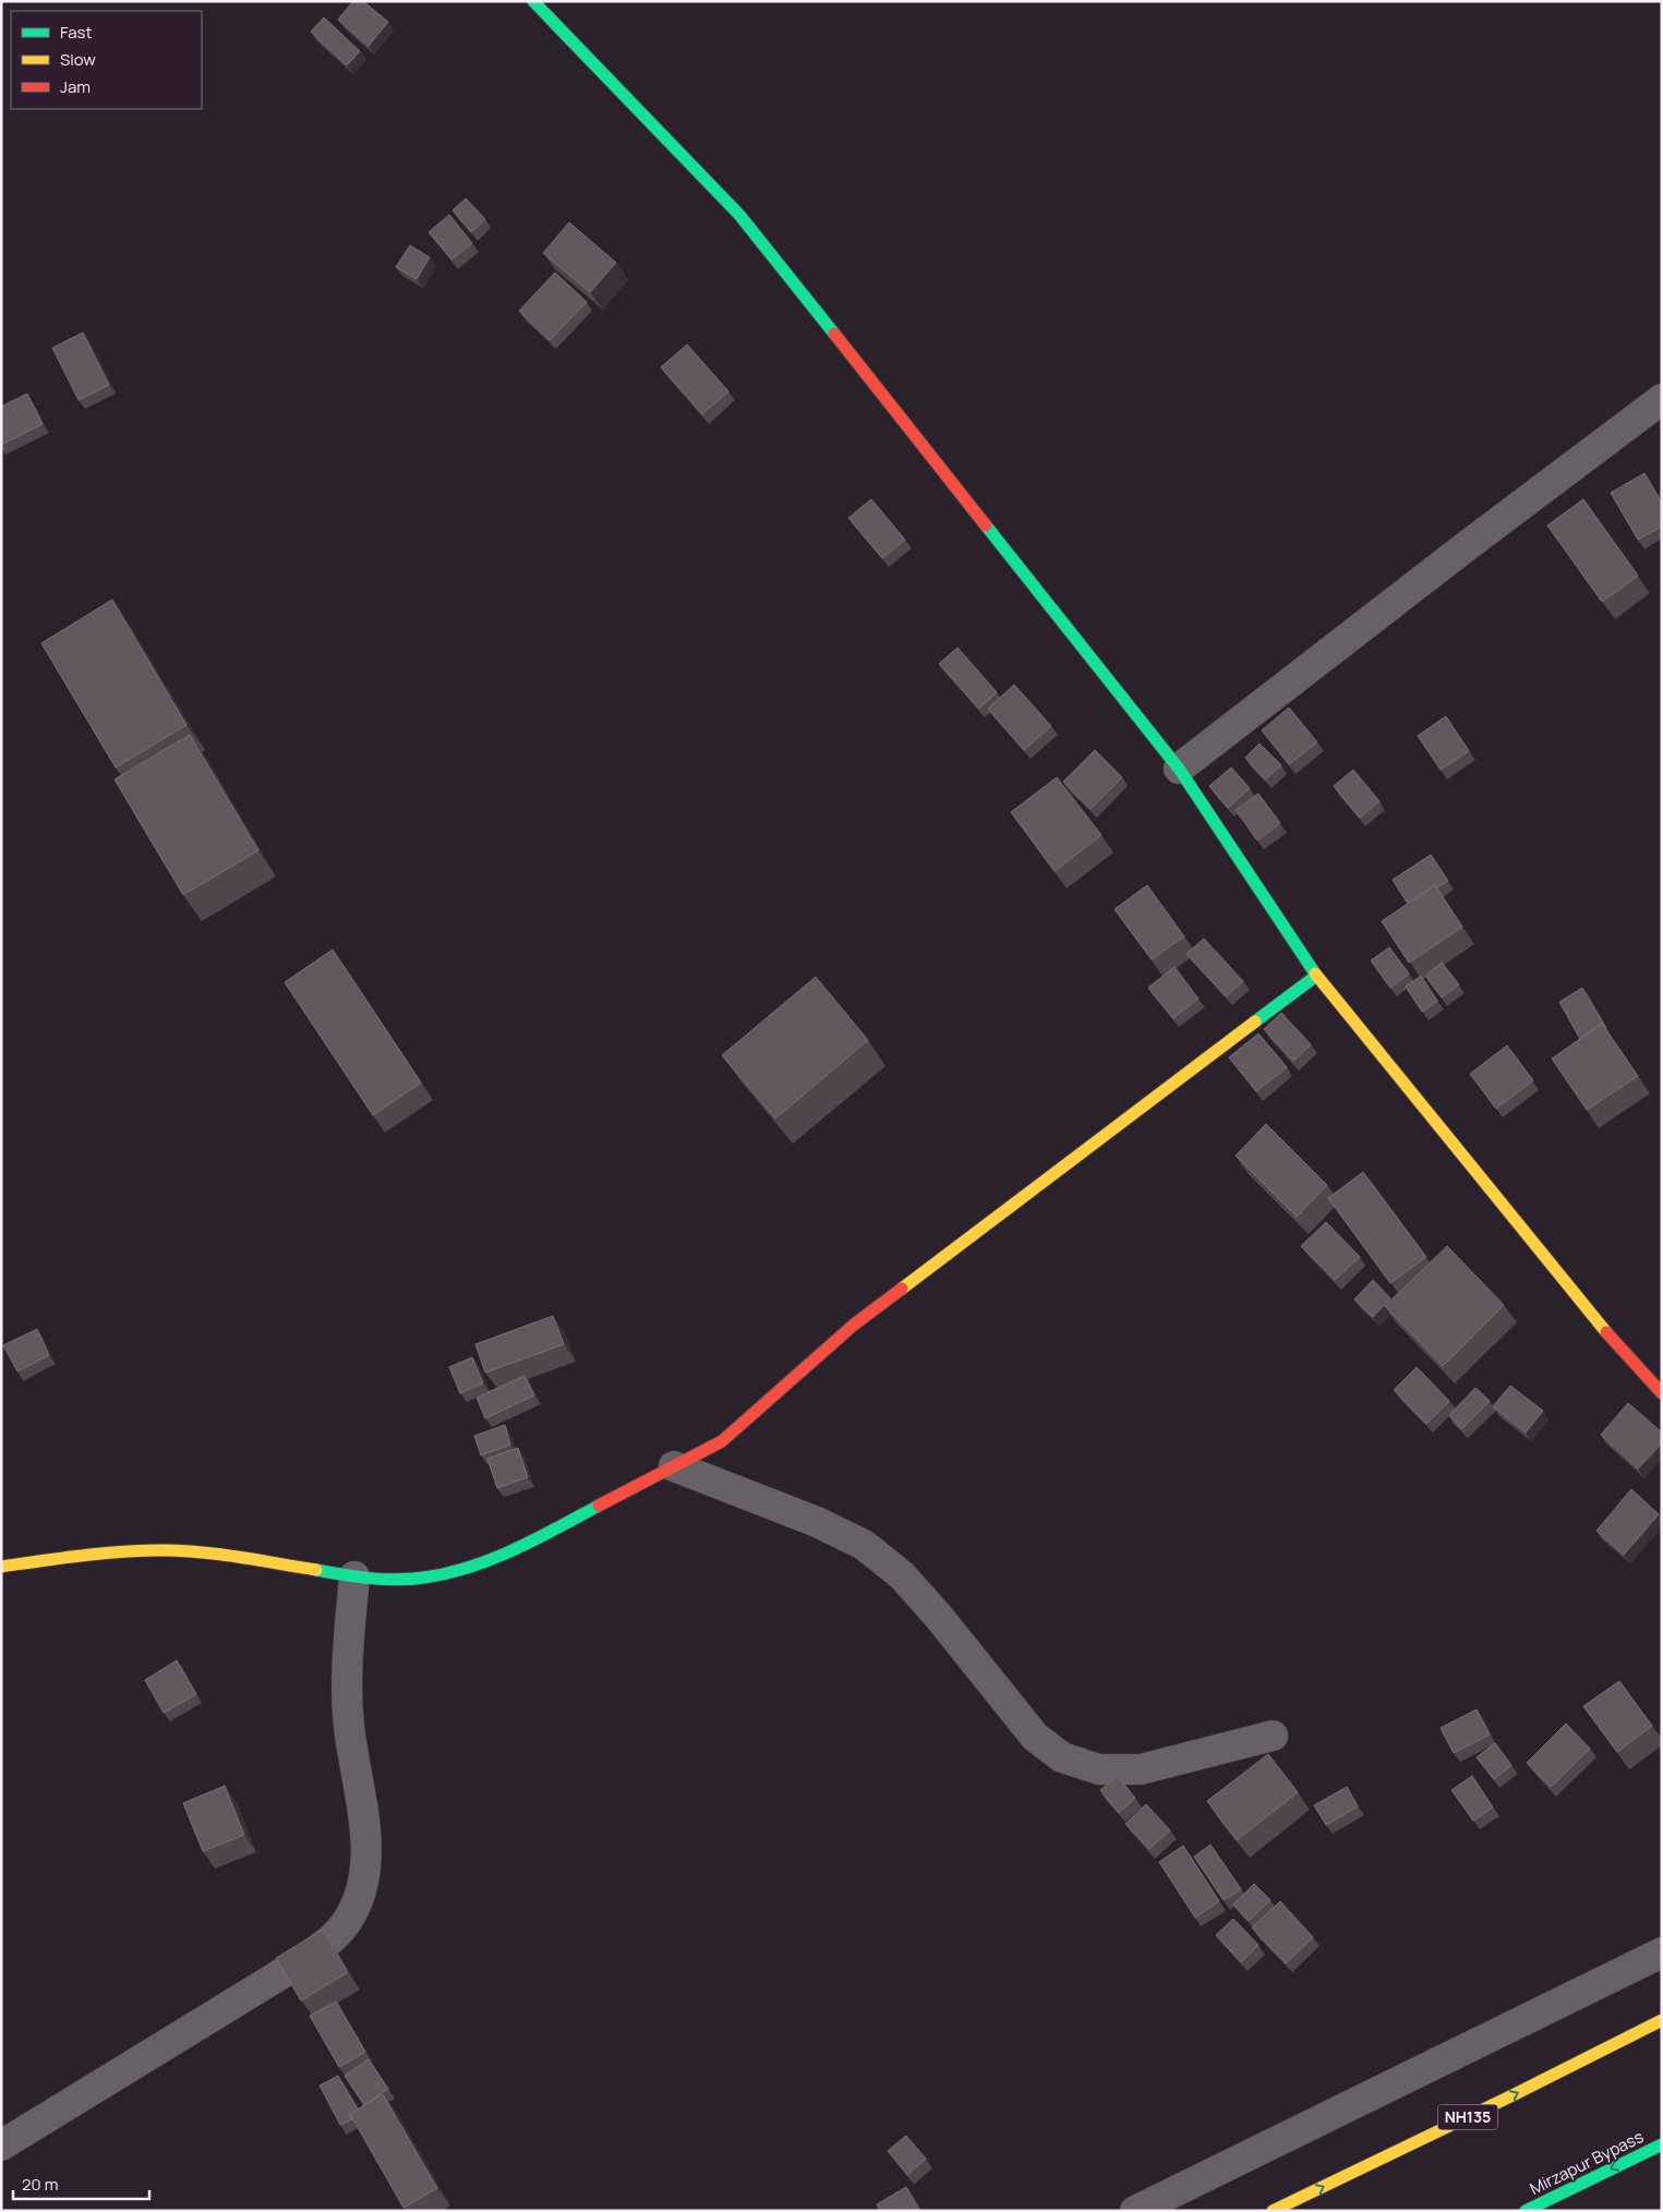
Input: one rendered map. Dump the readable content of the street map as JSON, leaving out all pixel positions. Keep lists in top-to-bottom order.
{
  "streets": {
    "main road": ["NH135", "Mirzapur Bypass"]
  },
  "legend": ["Fast", "Slow", "Jam"],
  "scale_bar": "20 m"
}
